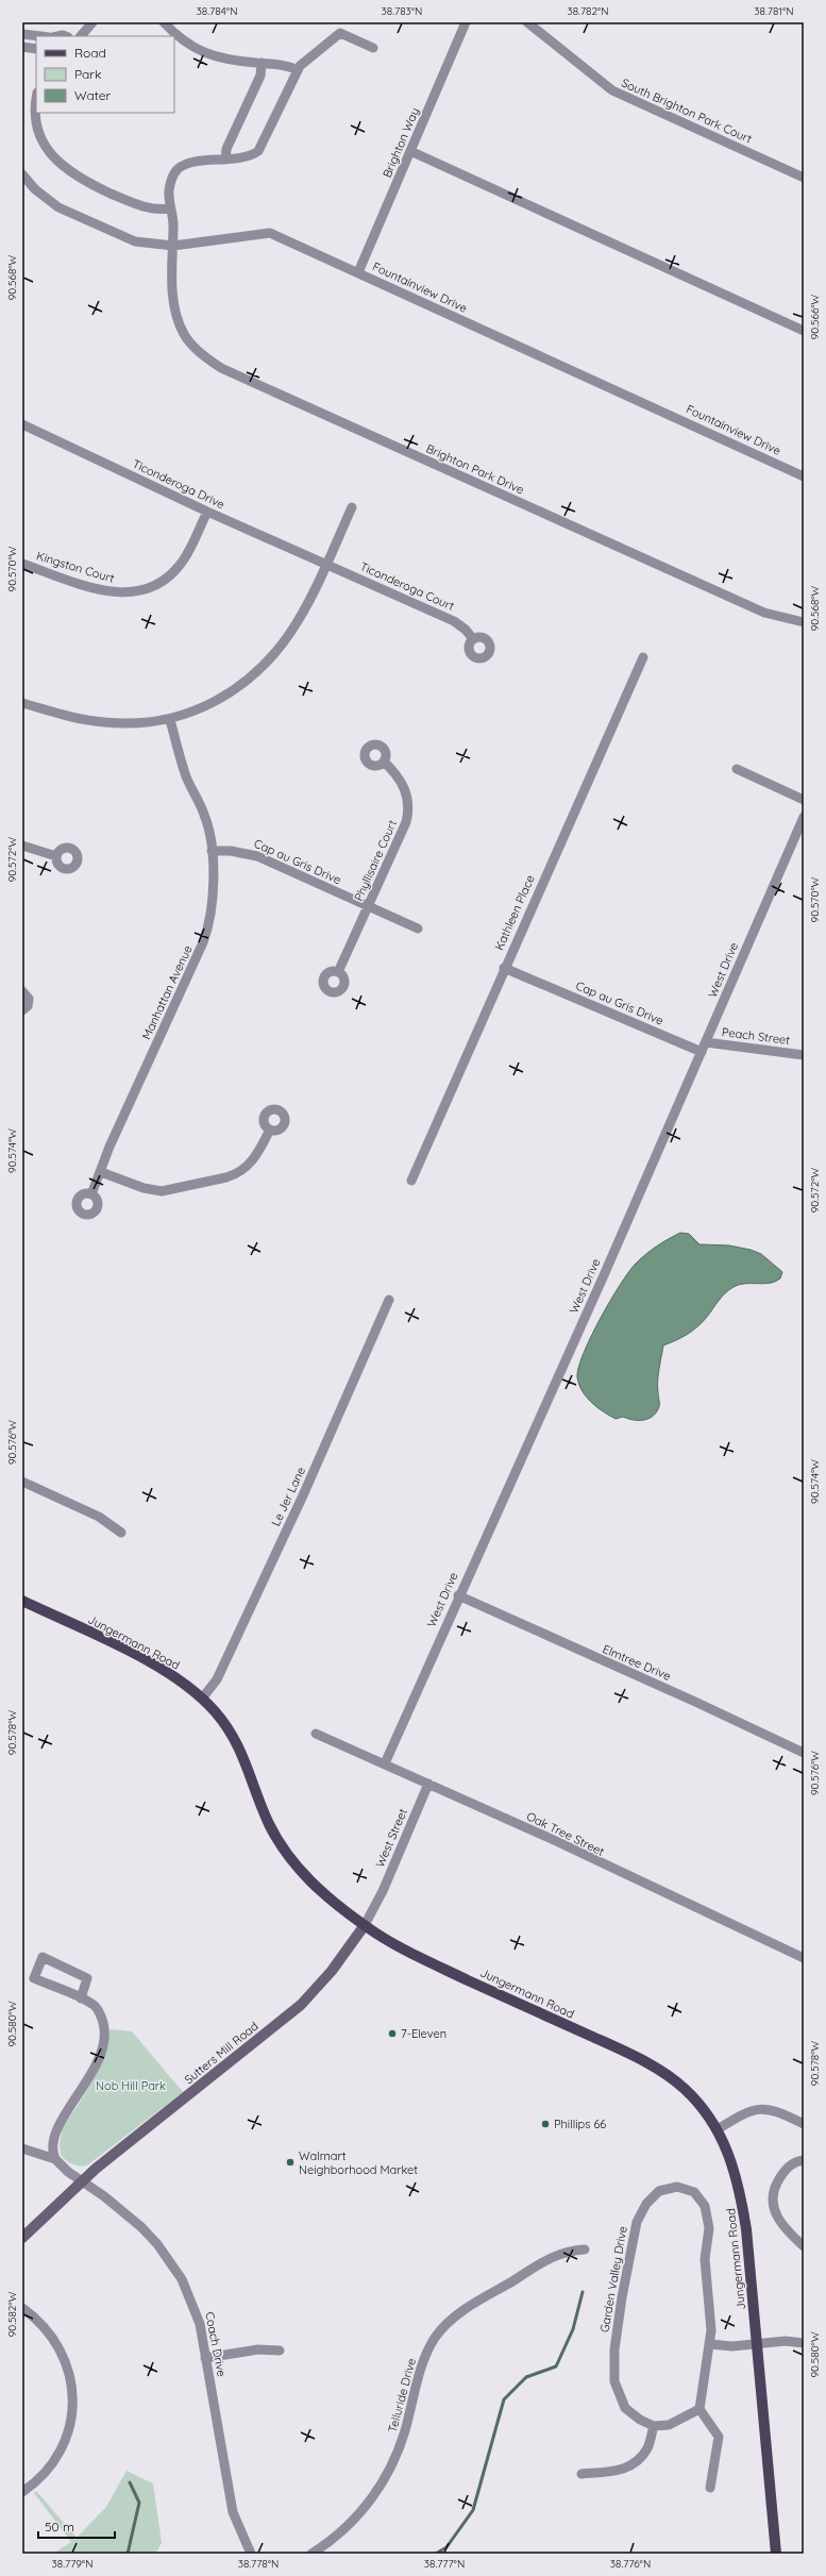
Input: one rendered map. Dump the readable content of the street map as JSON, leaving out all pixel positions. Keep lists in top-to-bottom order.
{
  "streets": {
    "main road": ["Jungermann Road"],
    "street": [
      "South Brighton Park Court",
      "Brighton Way",
      "Fountainview Drive",
      "Brighton Park Drive",
      "Ticonderoga Drive",
      "Kingston Court",
      "Ticonderoga Court",
      "Phyllisaire Court",
      "Cap au Gris Drive",
      "Kathleen Place",
      "West Drive",
      "Manhattan Avenue",
      "Peach Street",
      "Le Jer Lane",
      "Elmtree Drive",
      "Oak Tree Street",
      "West Street",
      "Sutters Mill Road",
      "Garden Valley Drive",
      "Coach Drive",
      "Telluride Drive"
    ]
  },
  "crossings": [
    ["Brighton Way", "Fountainview Drive"],
    ["Fountainview Drive", "Brighton Park Drive"],
    ["Ticonderoga Drive", "Kingston Court"],
    ["Ticonderoga Drive", "Ticonderoga Court"],
    ["Phyllisaire Court", "Cap au Gris Drive"],
    ["Cap au Gris Drive", "Kathleen Place"],
    ["Cap au Gris Drive", "West Drive"],
    ["Cap au Gris Drive", "Manhattan Avenue"],
    ["Cap au Gris Drive", "Peach Street"],
    ["West Drive", "Peach Street"],
    ["West Drive", "Elmtree Drive"],
    ["West Drive", "Oak Tree Street"],
    ["Le Jer Lane", "Jungermann Road"],
    ["Jungermann Road", "West Street"],
    ["Jungermann Road", "Sutters Mill Road"],
    ["Oak Tree Street", "West Street"],
    ["West Street", "Sutters Mill Road"],
    ["Sutters Mill Road", "Coach Drive"]
  ],
  "parks": ["Nob Hill Park"],
  "places": ["7-Eleven", "Phillips 66", "Walmart Neighborhood Market"],
  "legend": ["Road", "Park", "Water"],
  "scale_bar": "50 m",
  "coordinates": [
    "38.784°N",
    "38.783°N",
    "38.782°N",
    "38.781°N",
    "90.568°W",
    "90.566°W",
    "90.570°W",
    "90.572°W",
    "90.574°W",
    "90.576°W",
    "90.578°W",
    "90.580°W",
    "90.582°W",
    "38.779°N",
    "38.778°N",
    "38.777°N",
    "38.776°N"
  ]
}
